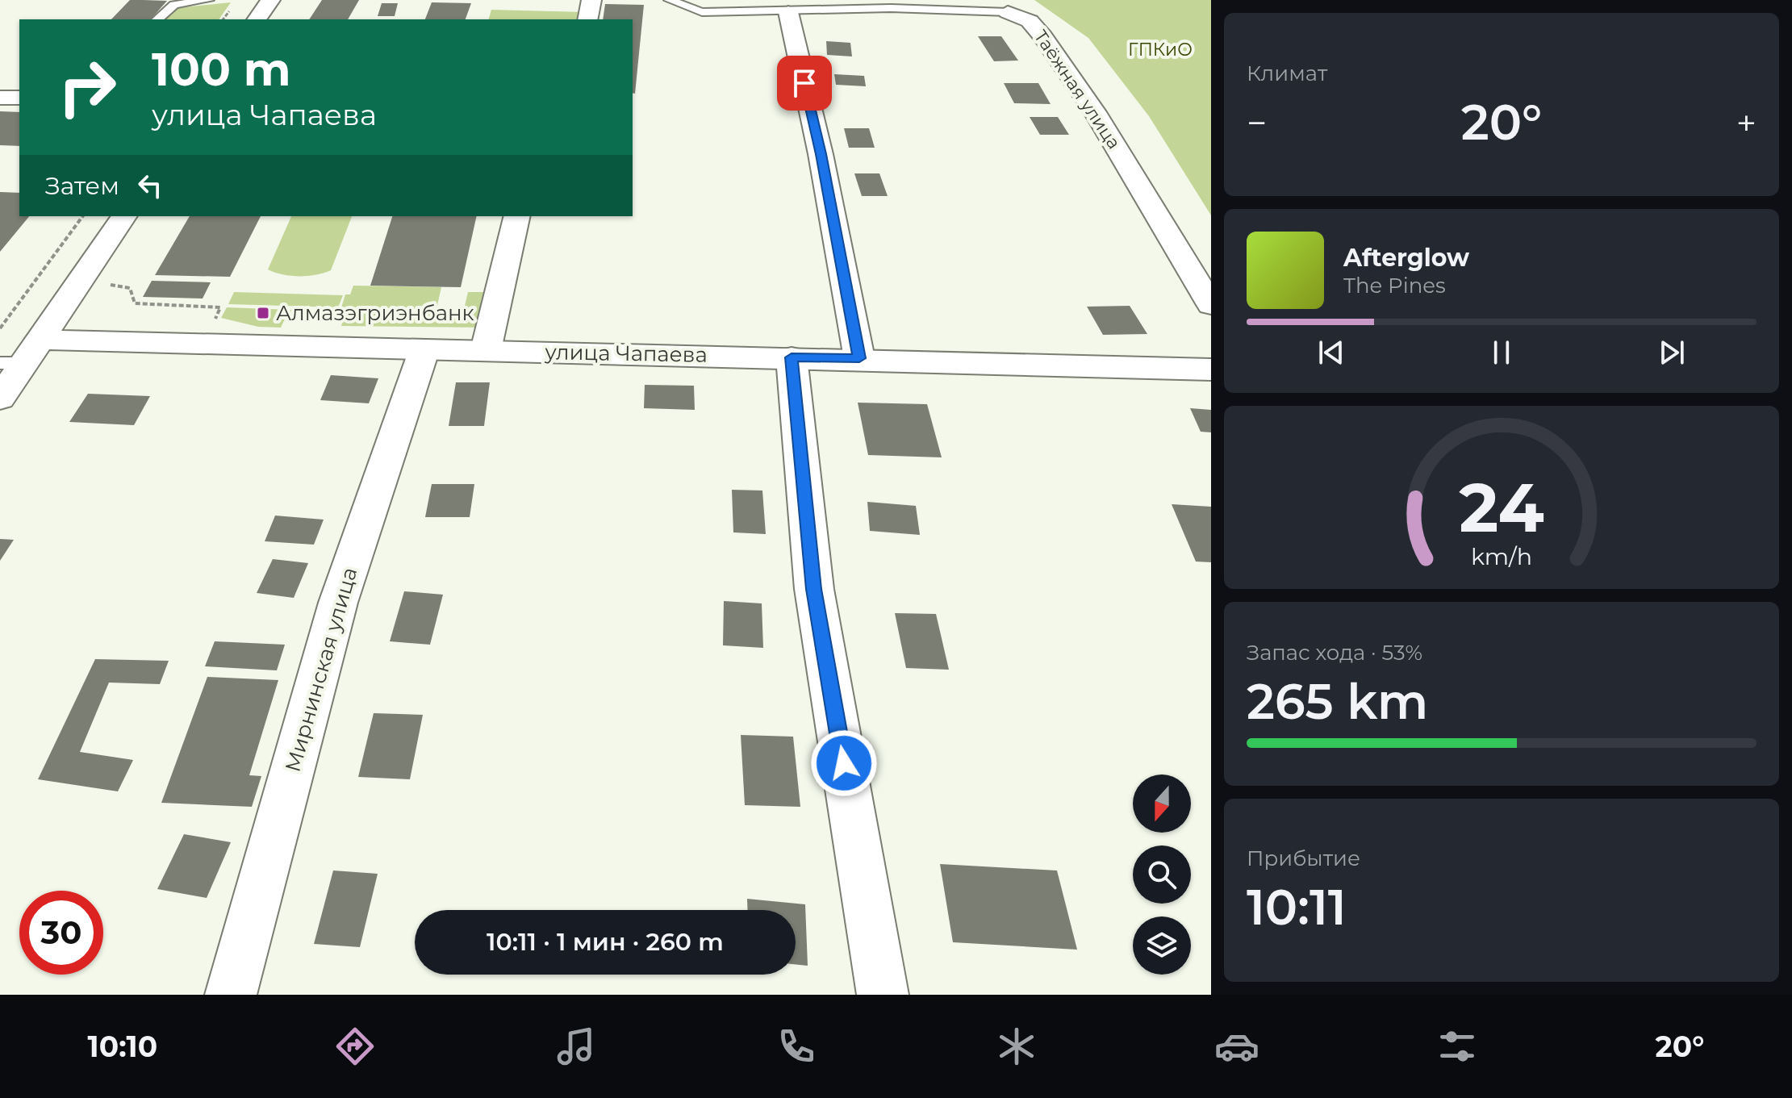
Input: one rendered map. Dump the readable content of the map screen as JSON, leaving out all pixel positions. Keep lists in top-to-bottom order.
{
  "streets": {
    "street": ["Таёжная улица", "улица Чапаева", "Мирнинская улица"]
  },
  "crossings": [
    ["улица Чапаева", "Мирнинская улица"]
  ],
  "parks": ["ГПКиО"],
  "places": {
    "transit": ["Алмазэгриэнбанк"]
  },
  "north": "bottom",
  "page": {
    "tile": [
      "Климат",
      ["Запас хода · 53%", "265 km"],
      ["Прибытие", "10:11"]
    ],
    "turn": ["100 m", "улица Чапаева"],
    "heat": ["−", "20°", "+"],
    "then": "Затем",
    "song": ["Afterglow", "The Pines"],
    "limit": "30",
    "trip": "10:11 · 1 мин · 260 m",
    "tabs": ["10:10", "20°"],
    "gauge": ["24", "km/h"]
  }
}
